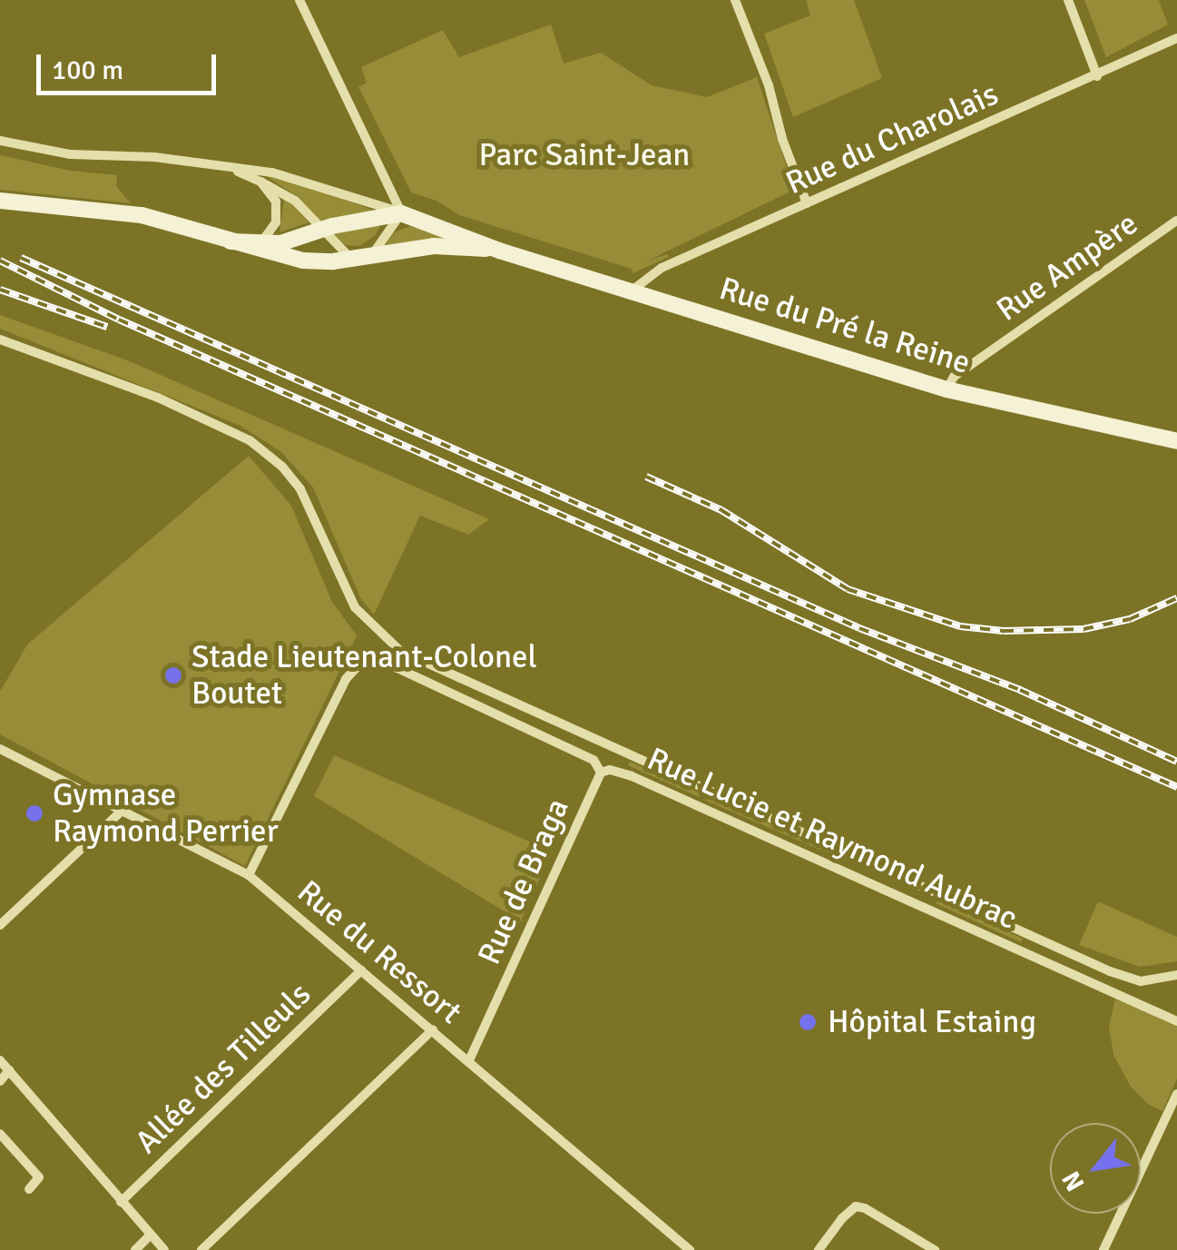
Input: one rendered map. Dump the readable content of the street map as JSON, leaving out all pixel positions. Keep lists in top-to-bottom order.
{
  "streets": {
    "main road": ["Rue du Pré la Reine"],
    "street": [
      "Rue du Charolais",
      "Rue Ampère",
      "Rue Lucie et Raymond Aubrac",
      "Rue de Braga",
      "Rue du Ressort",
      "Allée des Tilleuls"
    ]
  },
  "crossings": [
    ["Rue du Charolais", "Rue du Pré la Reine"],
    ["Rue Ampère", "Rue du Pré la Reine"],
    ["Rue Lucie et Raymond Aubrac", "Rue de Braga"],
    ["Rue Lucie et Raymond Aubrac", "Rue du Ressort"],
    ["Rue de Braga", "Rue du Ressort"],
    ["Rue du Ressort", "Allée des Tilleuls"]
  ],
  "parks": ["Parc Saint-Jean"],
  "places": ["Stade Lieutenant-Colonel Boutet", "Gymnase Raymond Perrier", "Hôpital Estaing"],
  "scale_bar": "100 m",
  "north": "bottom left"
}
